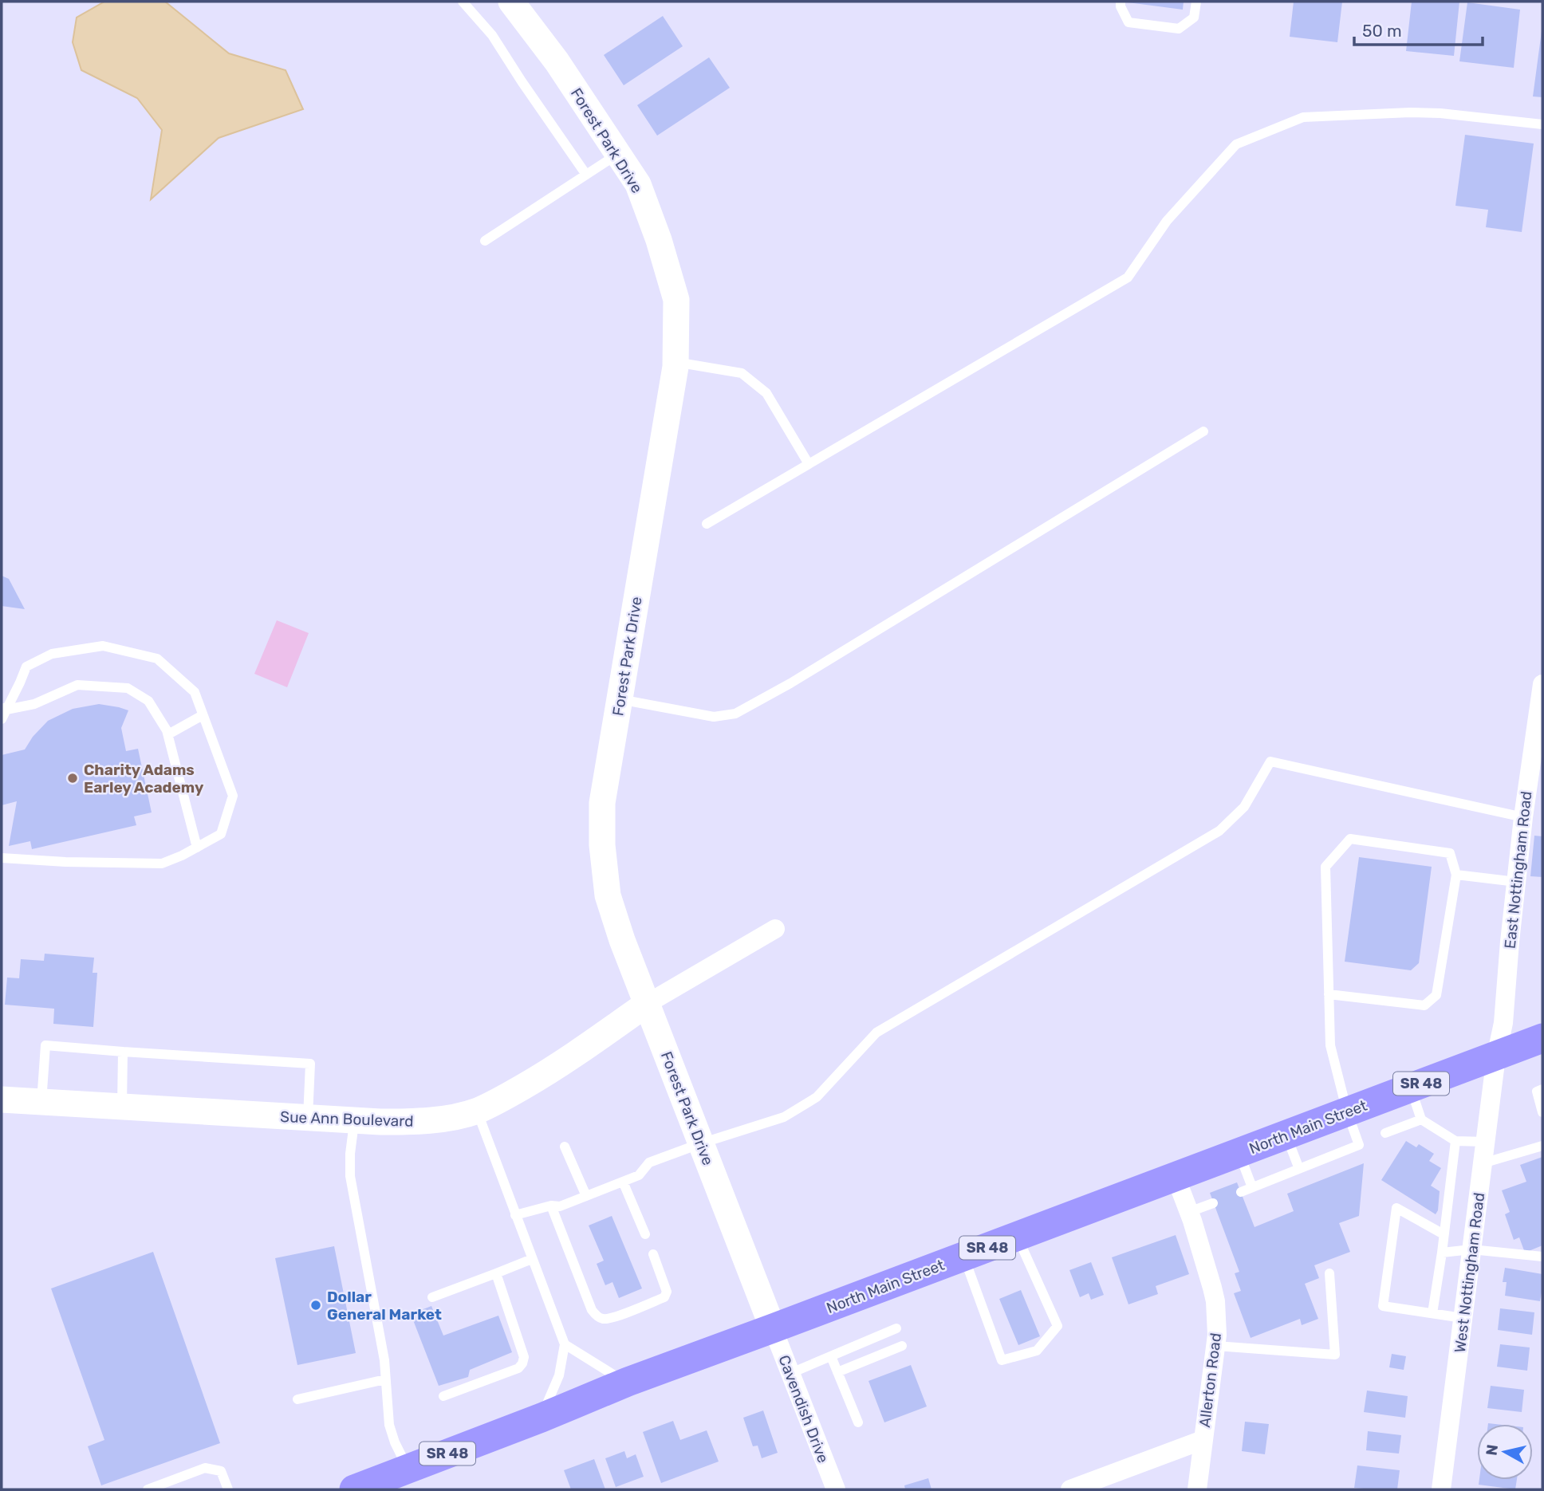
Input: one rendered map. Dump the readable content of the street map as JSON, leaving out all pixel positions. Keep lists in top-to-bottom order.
{
  "streets": {
    "main road": ["SR 48", "North Main Street"],
    "street": [
      "Forest Park Drive",
      "East Nottingham Road",
      "Sue Ann Boulevard",
      "West Nottingham Road",
      "Allerton Road",
      "Cavendish Drive"
    ]
  },
  "crossings": [
    ["Forest Park Drive", "Sue Ann Boulevard"],
    ["Forest Park Drive", "North Main Street"],
    ["Forest Park Drive", "Cavendish Drive"],
    ["East Nottingham Road", "North Main Street"],
    ["East Nottingham Road", "West Nottingham Road"],
    ["North Main Street", "West Nottingham Road"],
    ["North Main Street", "Allerton Road"],
    ["North Main Street", "Cavendish Drive"]
  ],
  "places": ["Charity Adams Earley Academy", "Dollar General Market"],
  "scale_bar": "50 m",
  "north": "left"
}
